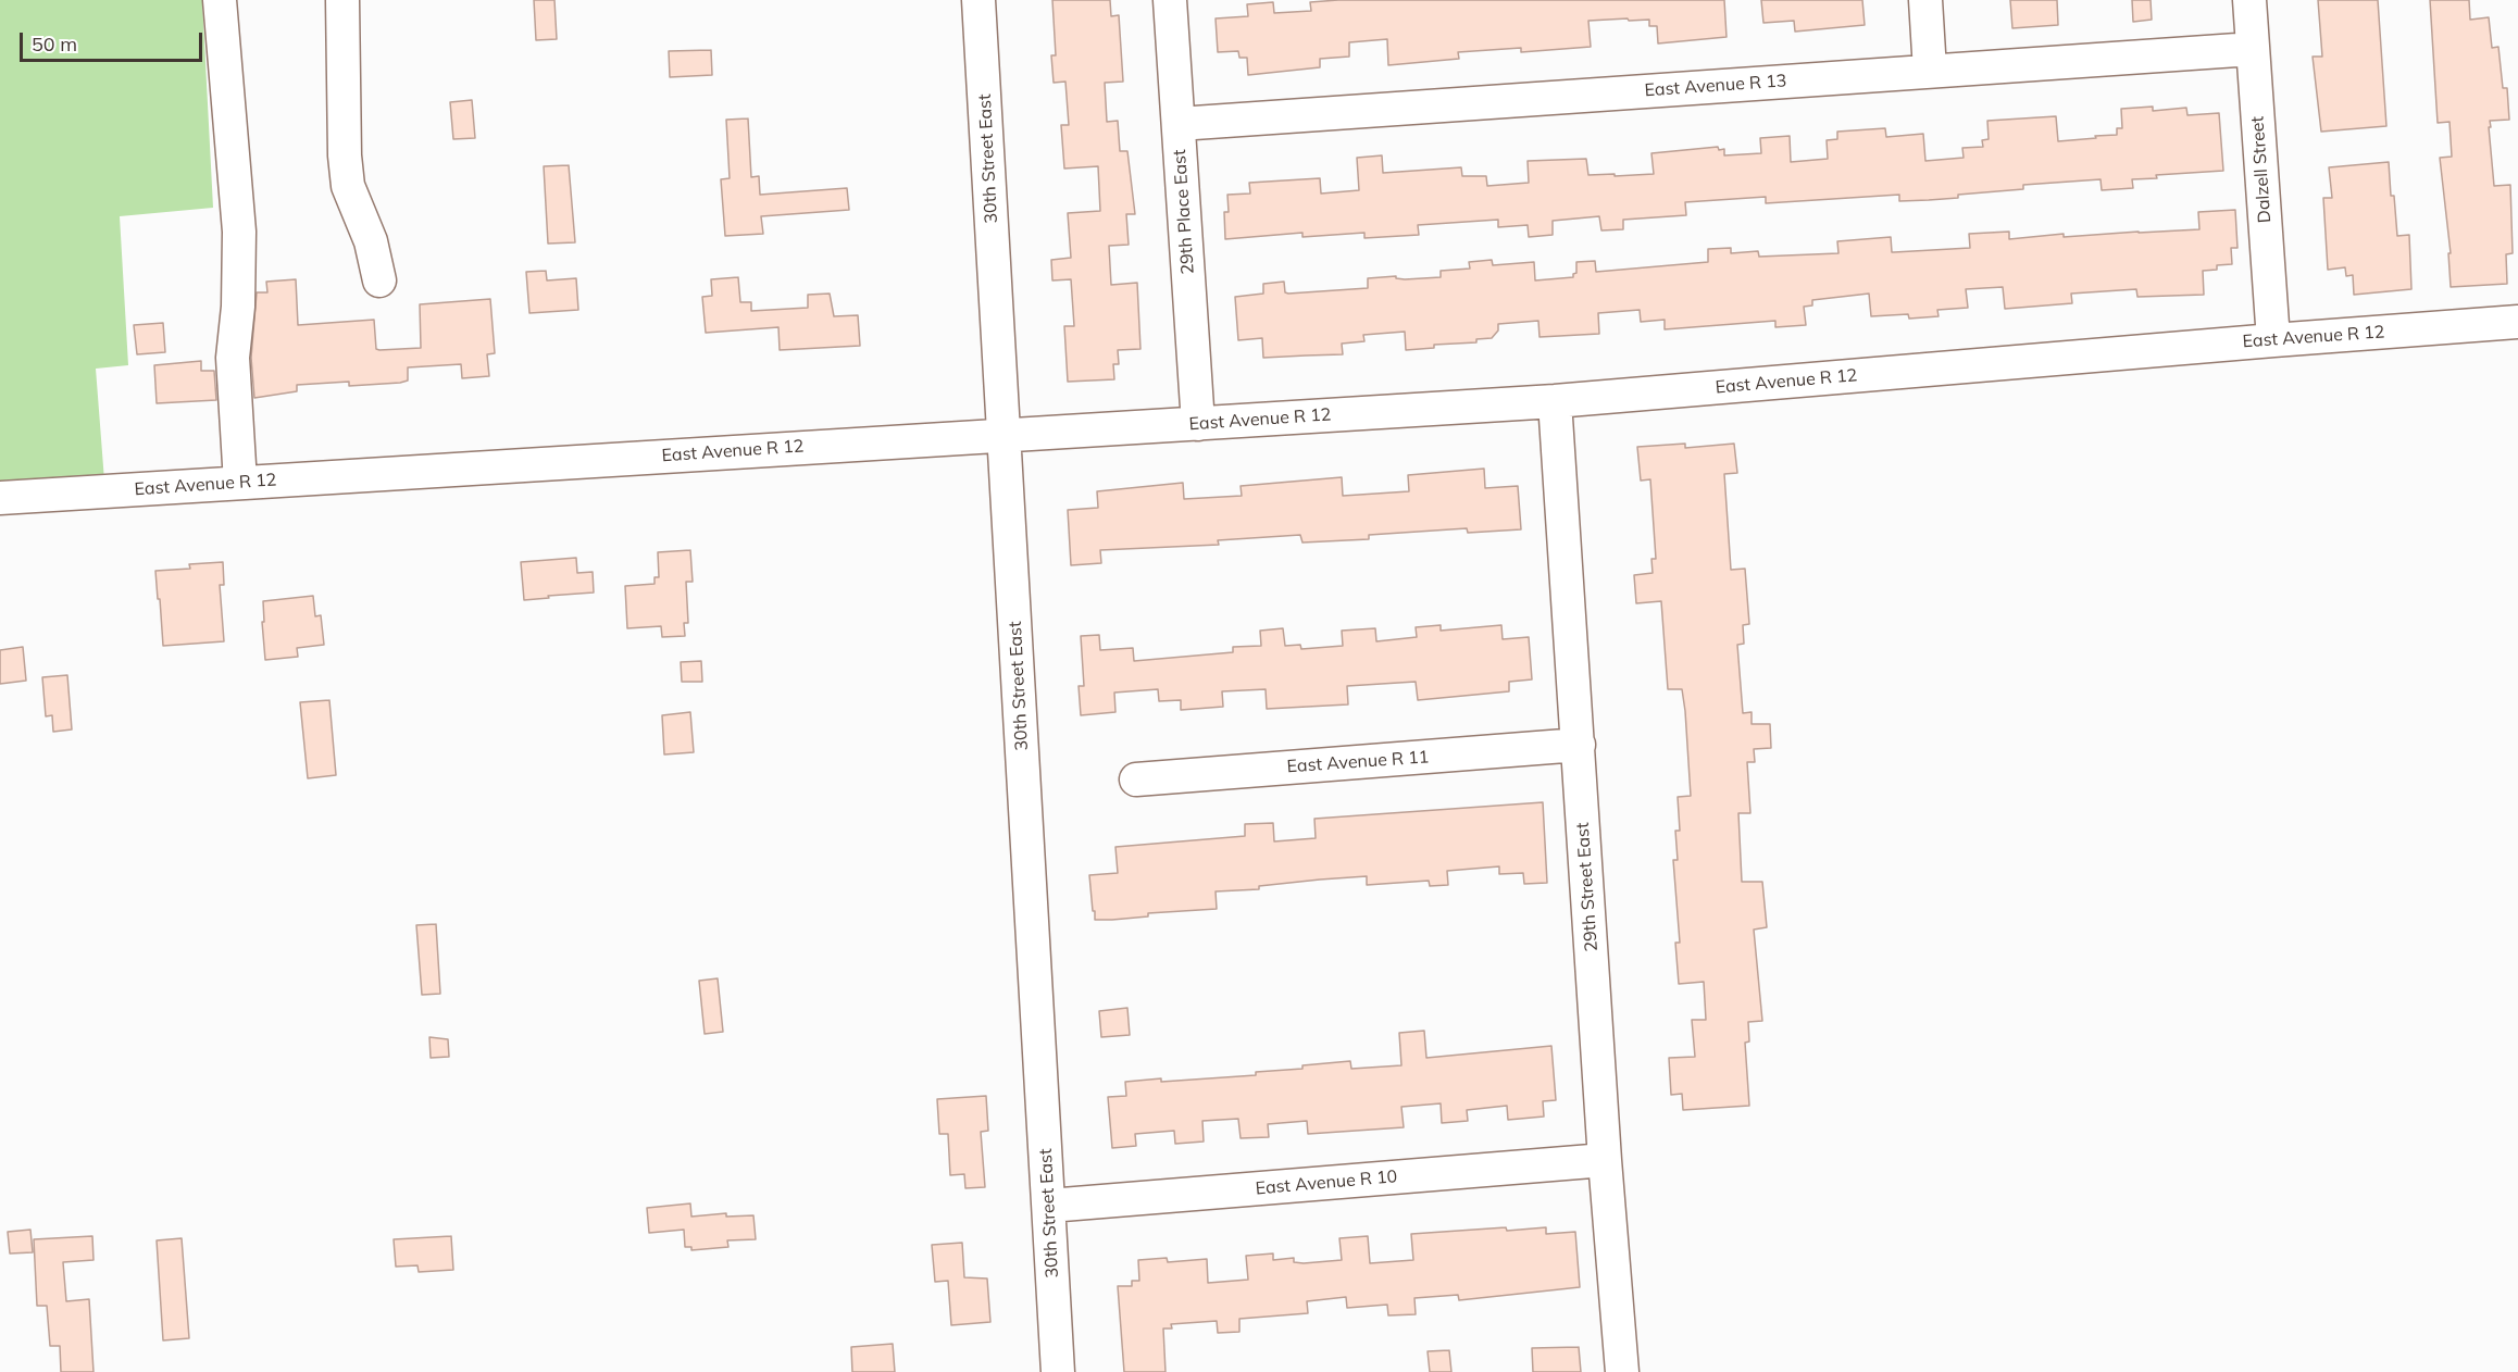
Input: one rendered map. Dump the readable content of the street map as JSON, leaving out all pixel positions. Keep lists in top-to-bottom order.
{
  "streets": {
    "street": [
      "East Avenue R 13",
      "30th Street East",
      "Dalzell Street",
      "29th Place East",
      "East Avenue R 12",
      "East Avenue R 11",
      "29th Street East",
      "East Avenue R 10"
    ]
  },
  "crossings": [
    ["East Avenue R 13", "Dalzell Street"],
    ["East Avenue R 13", "29th Place East"],
    ["30th Street East", "East Avenue R 12"],
    ["30th Street East", "East Avenue R 10"],
    ["Dalzell Street", "East Avenue R 12"],
    ["29th Place East", "East Avenue R 12"],
    ["East Avenue R 12", "29th Street East"],
    ["East Avenue R 11", "29th Street East"],
    ["29th Street East", "East Avenue R 10"]
  ],
  "scale_bar": "50 m"
}
